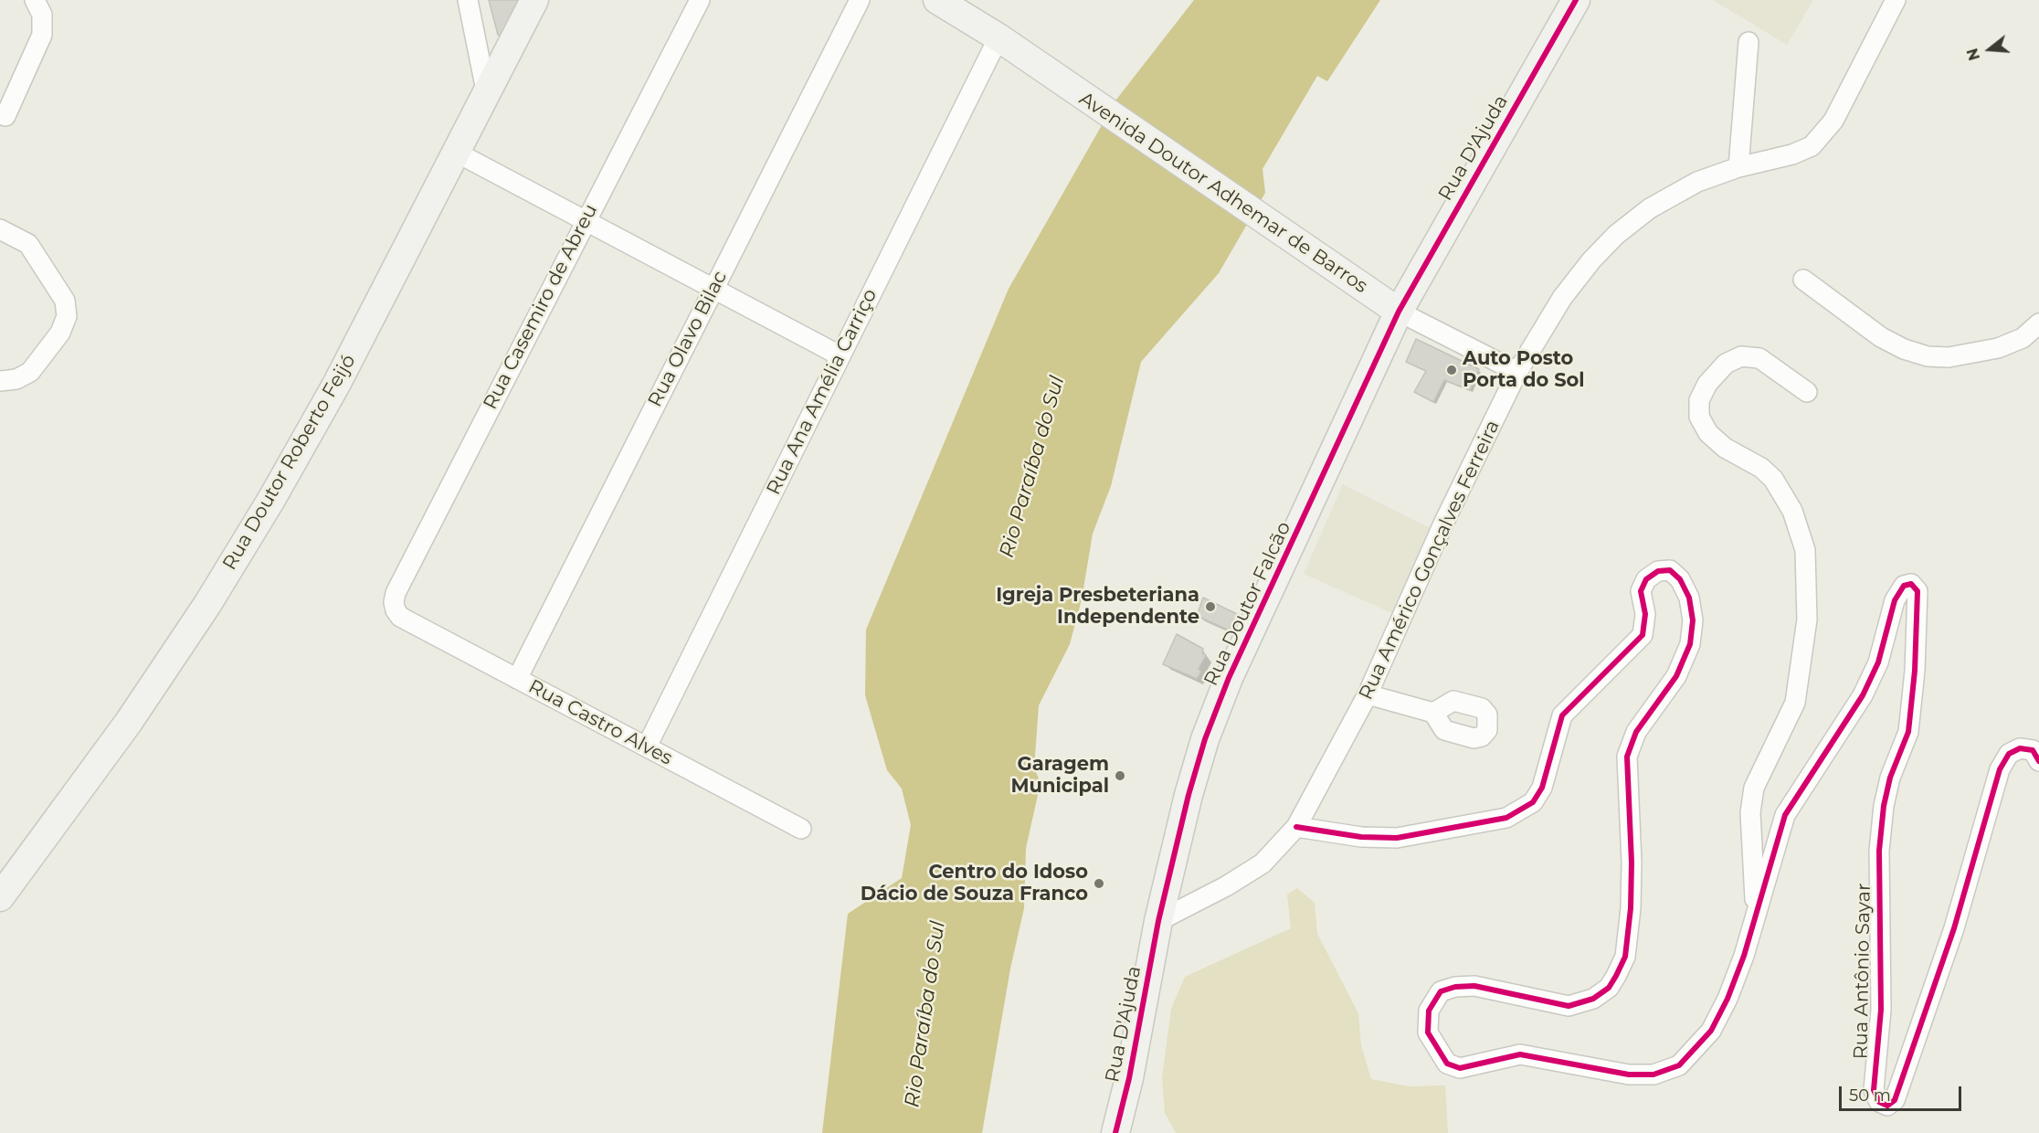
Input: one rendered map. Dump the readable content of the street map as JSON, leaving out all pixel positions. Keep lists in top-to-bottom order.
{
  "streets": {
    "main road": [
      "Rua D'Ajuda",
      "Avenida Doutor Adhemar de Barros",
      "Rua Doutor Roberto Feijó",
      "Rua Doutor Falcão"
    ],
    "street": [
      "Rua Casemiro de Abreu",
      "Rua Olavo Bilac",
      "Rua Ana Amélia Carriço",
      "Rua Américo Gonçalves Ferreira",
      "Rua Castro Alves",
      "Rua Antônio Sayar"
    ]
  },
  "crossings": [
    ["Rua D'Ajuda", "Avenida Doutor Adhemar de Barros"],
    ["Rua D'Ajuda", "Rua Américo Gonçalves Ferreira"],
    ["Rua D'Ajuda", "Rua Doutor Falcão"],
    ["Avenida Doutor Adhemar de Barros", "Rua Ana Amélia Carriço"],
    ["Avenida Doutor Adhemar de Barros", "Rua Américo Gonçalves Ferreira"],
    ["Avenida Doutor Adhemar de Barros", "Rua Doutor Falcão"],
    ["Rua Casemiro de Abreu", "Rua Castro Alves"],
    ["Rua Olavo Bilac", "Rua Castro Alves"],
    ["Rua Ana Amélia Carriço", "Rua Castro Alves"],
    ["Rua Américo Gonçalves Ferreira", "Rua Doutor Falcão"]
  ],
  "water": ["Rio Paraíba do Sul"],
  "places": [
    "Auto Posto Porta do Sol",
    "Igreja Presbeteriana Independente",
    "Garagem Municipal",
    "Centro do Idoso Dácio de Souza Franco"
  ],
  "scale_bar": "50 m",
  "north": "left"
}
